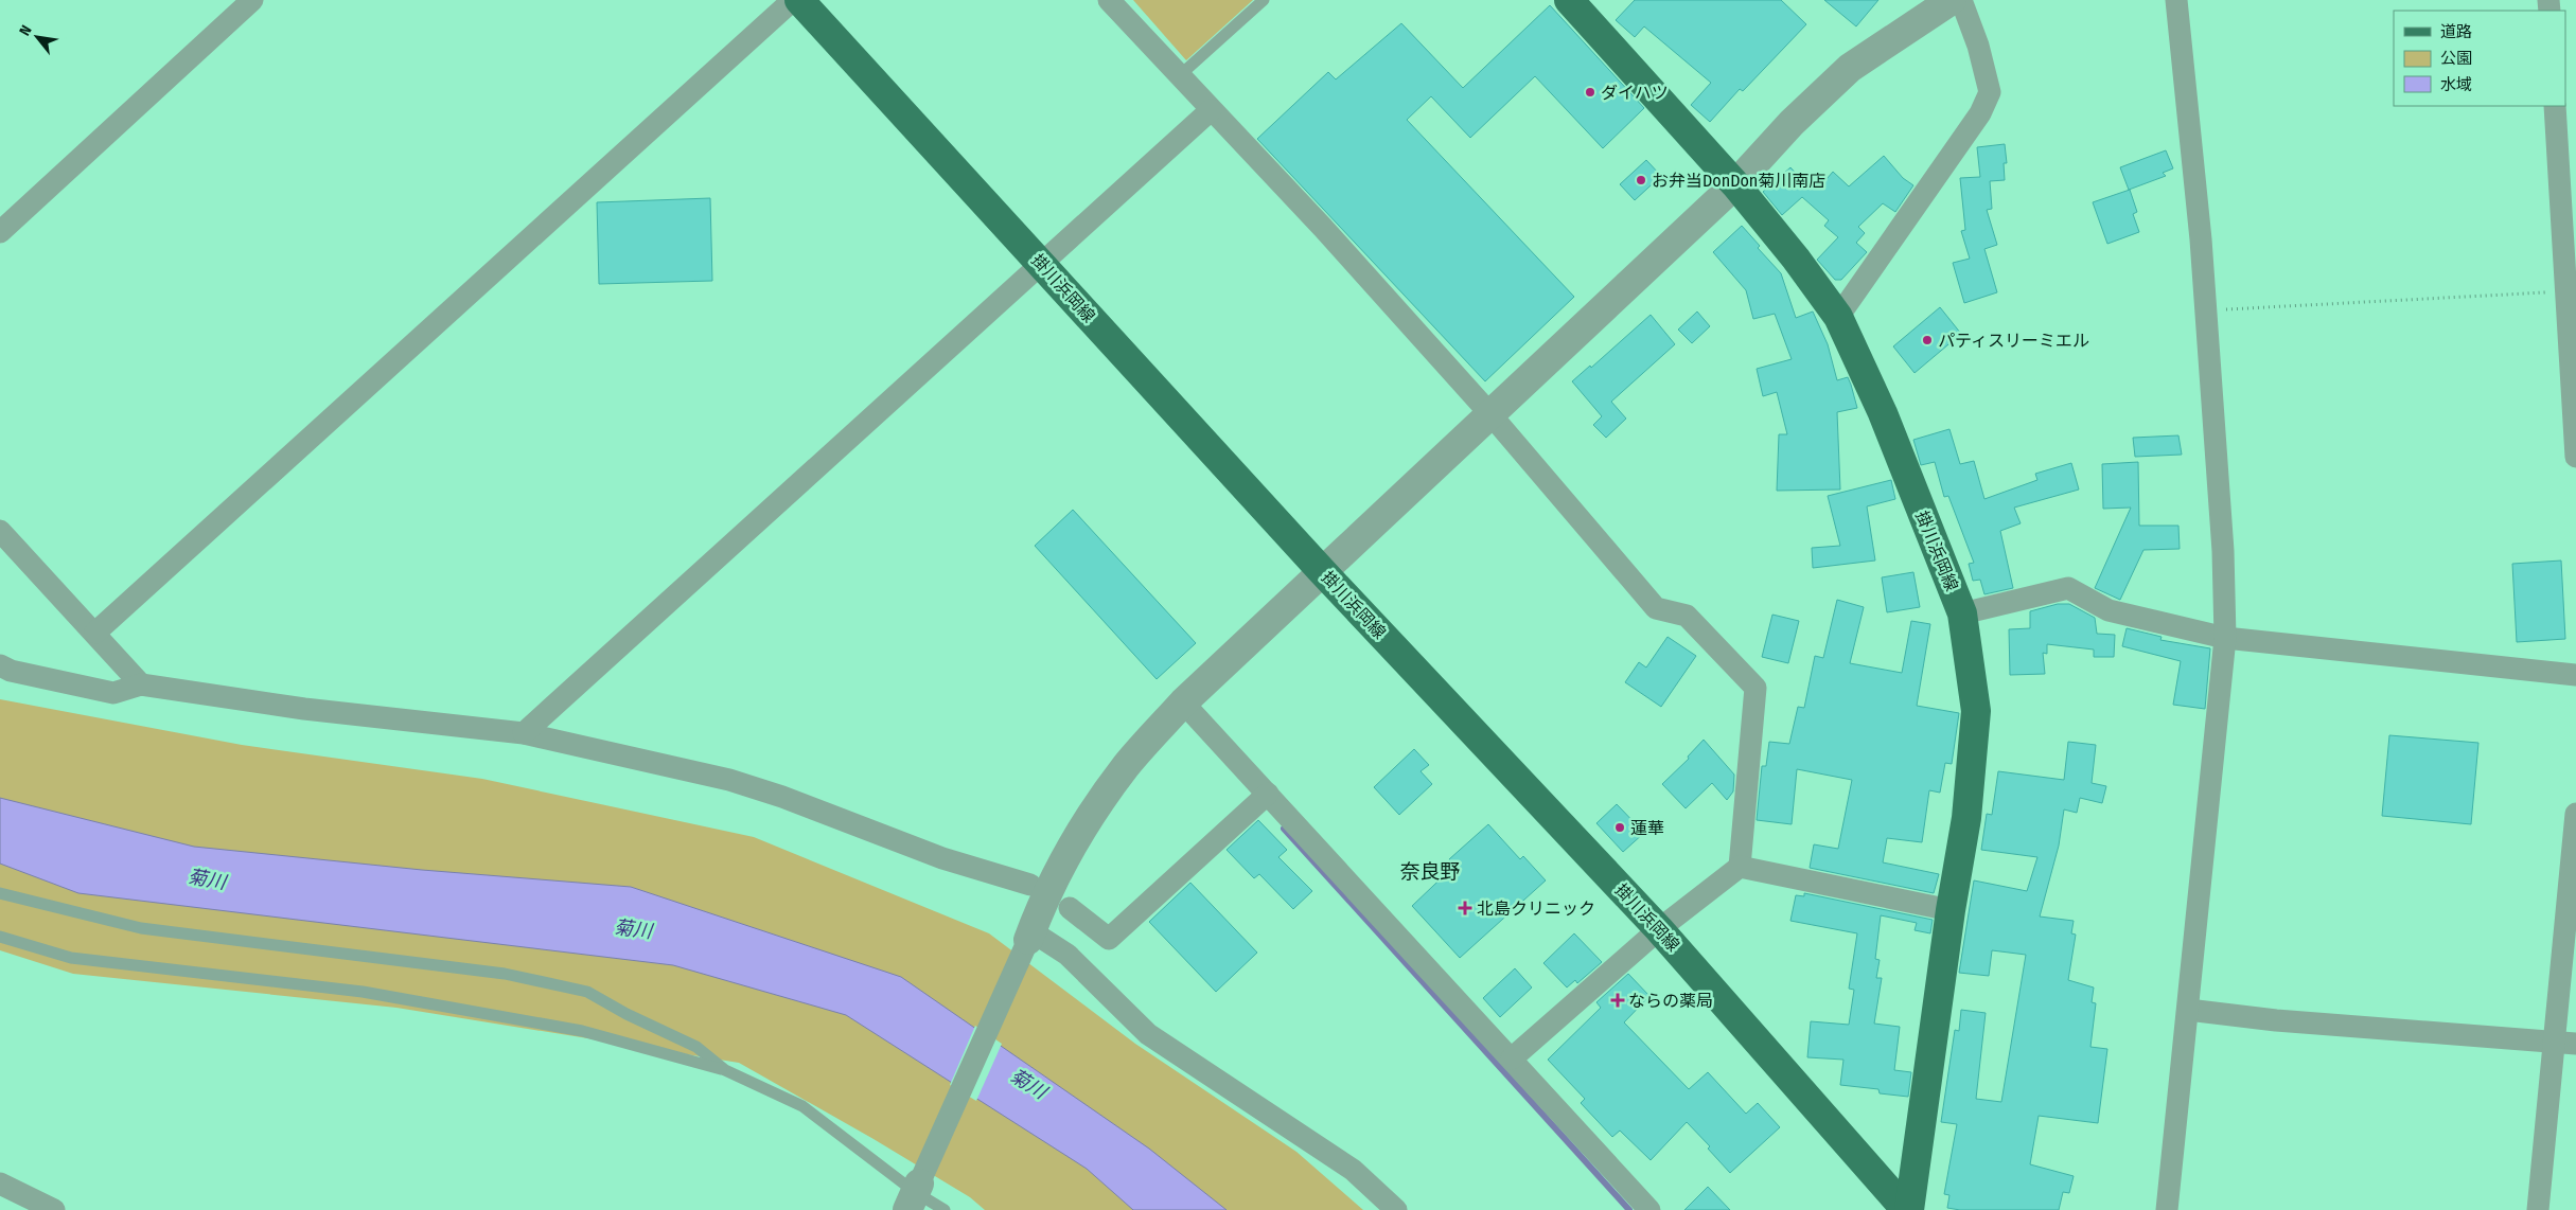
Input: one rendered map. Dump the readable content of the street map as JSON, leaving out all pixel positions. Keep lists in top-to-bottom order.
{
  "streets": {
    "main road": ["掛川浜岡線"]
  },
  "districts": ["奈良野"],
  "water": ["菊川"],
  "places": {
    "other": [
      "ダイハツ",
      "お弁当DonDon菊川南店",
      "パティスリーミエル",
      "蓮華"
    ],
    "health": ["北島クリニック", "ならの薬局"]
  },
  "legend": ["道路", "公園", "水域"],
  "north": "top left"
}
